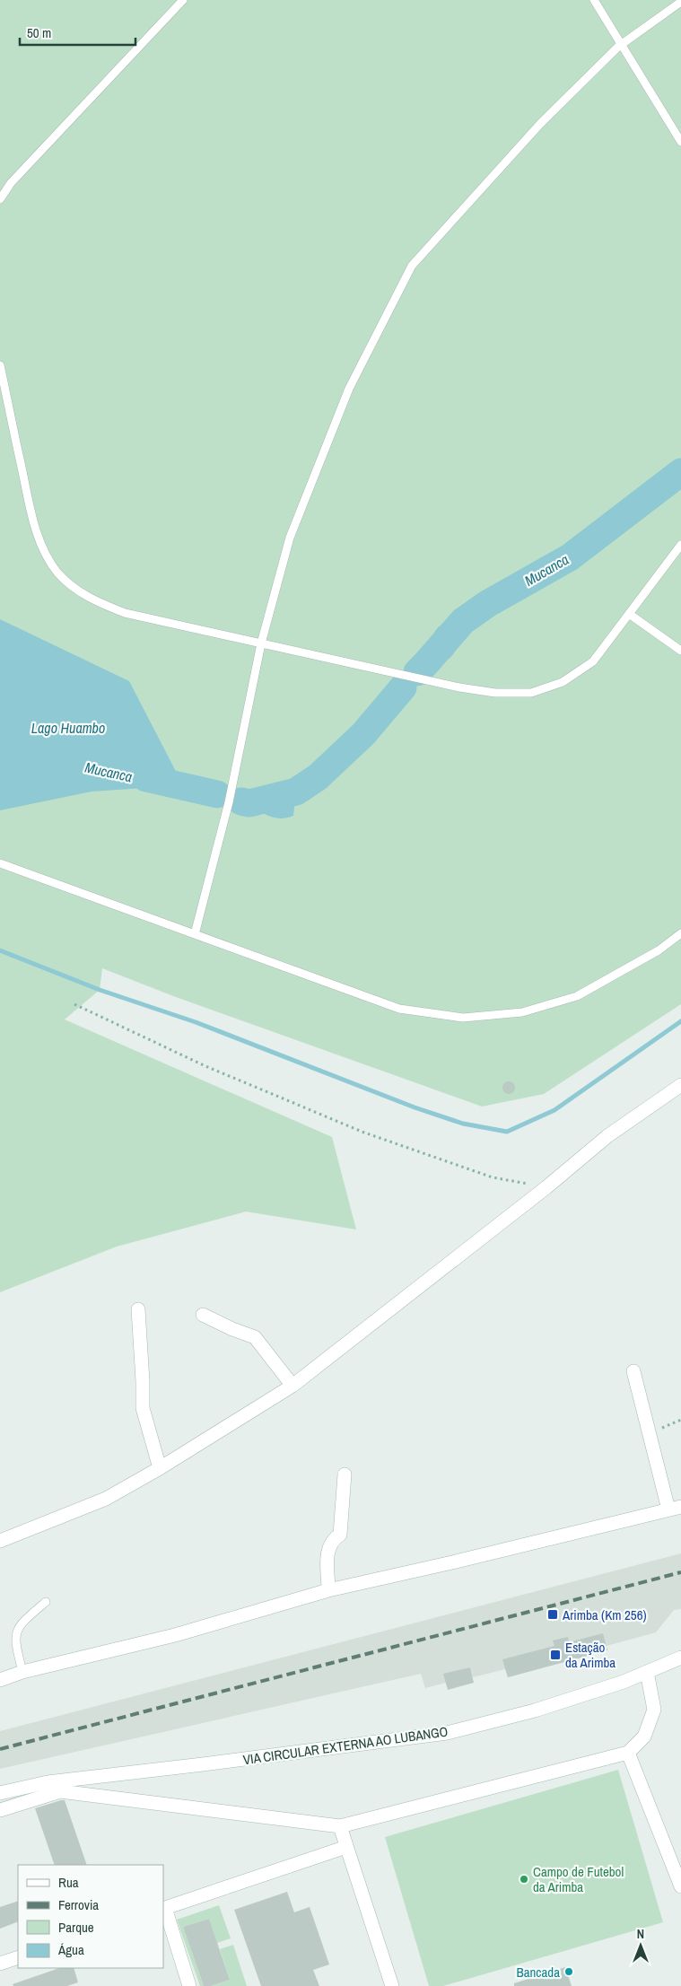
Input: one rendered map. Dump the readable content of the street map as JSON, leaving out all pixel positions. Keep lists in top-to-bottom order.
{
  "streets": {
    "street": ["VIA CIRCULAR EXTERNA AO LUBANGO"]
  },
  "water": ["Mucanca", "Lago Huambo"],
  "places": {
    "transit": ["Arimba (Km 256)", "Estação da Arimba"],
    "other": ["Campo de Futebol da Arimba", "Bancada"]
  },
  "legend": [
    "Rua",
    "Ferrovia",
    "Parque",
    "Água"
  ],
  "scale_bar": "50 m",
  "north": "top"
}
